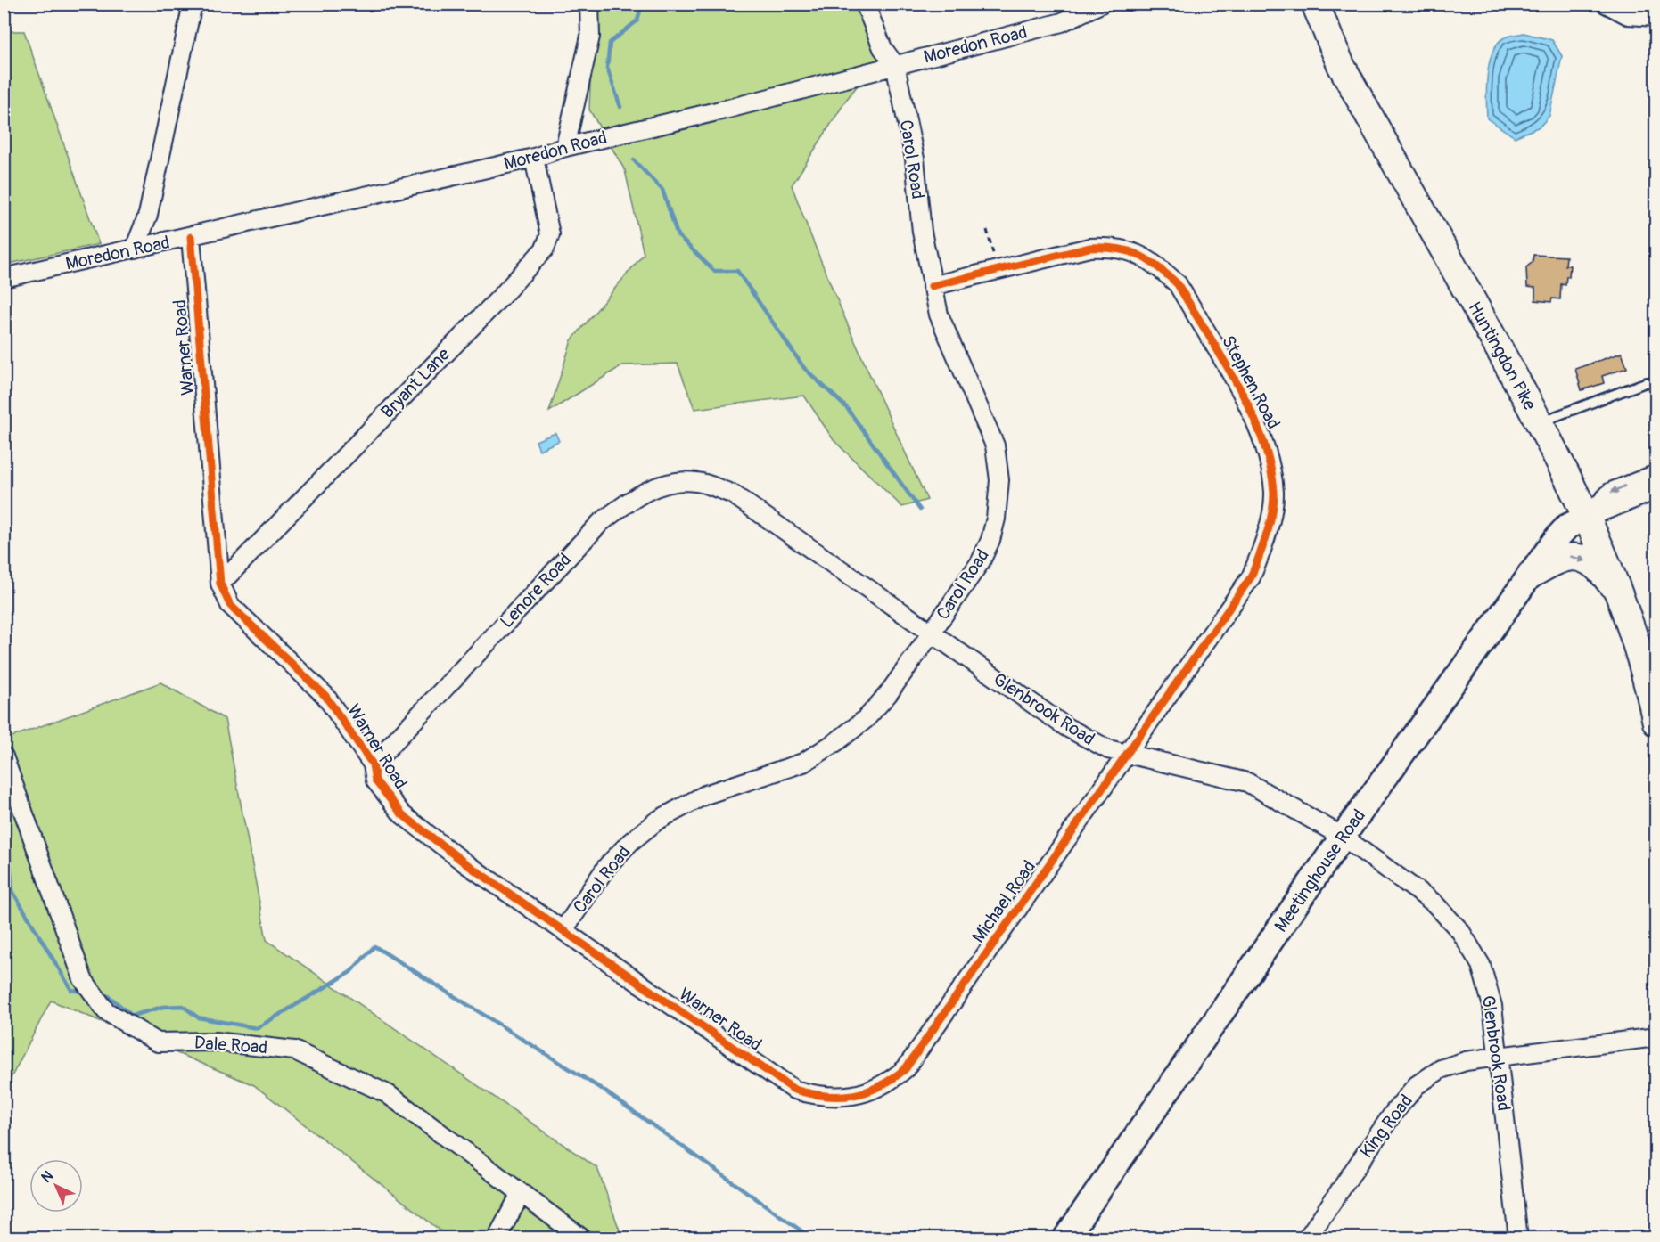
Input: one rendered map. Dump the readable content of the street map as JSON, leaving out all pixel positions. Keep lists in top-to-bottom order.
{
  "streets": {
    "main road": ["Huntingdon Pike"],
    "street": [
      "Moredon Road",
      "Carol Road",
      "Warner Road",
      "Stephen Road",
      "Bryant Lane",
      "Lenore Road",
      "Glenbrook Road",
      "Meetinghouse Road",
      "Michael Road",
      "Dale Road",
      "King Road"
    ]
  },
  "crossings": [
    ["Moredon Road", "Carol Road"],
    ["Moredon Road", "Warner Road"],
    ["Moredon Road", "Bryant Lane"],
    ["Carol Road", "Warner Road"],
    ["Carol Road", "Stephen Road"],
    ["Carol Road", "Glenbrook Road"],
    ["Warner Road", "Bryant Lane"],
    ["Warner Road", "Lenore Road"],
    ["Warner Road", "Michael Road"],
    ["Huntingdon Pike", "Meetinghouse Road"],
    ["Stephen Road", "Glenbrook Road"],
    ["Stephen Road", "Michael Road"],
    ["Lenore Road", "Glenbrook Road"],
    ["Glenbrook Road", "Meetinghouse Road"],
    ["Glenbrook Road", "Michael Road"],
    ["Glenbrook Road", "King Road"]
  ],
  "north": "top left"
}
